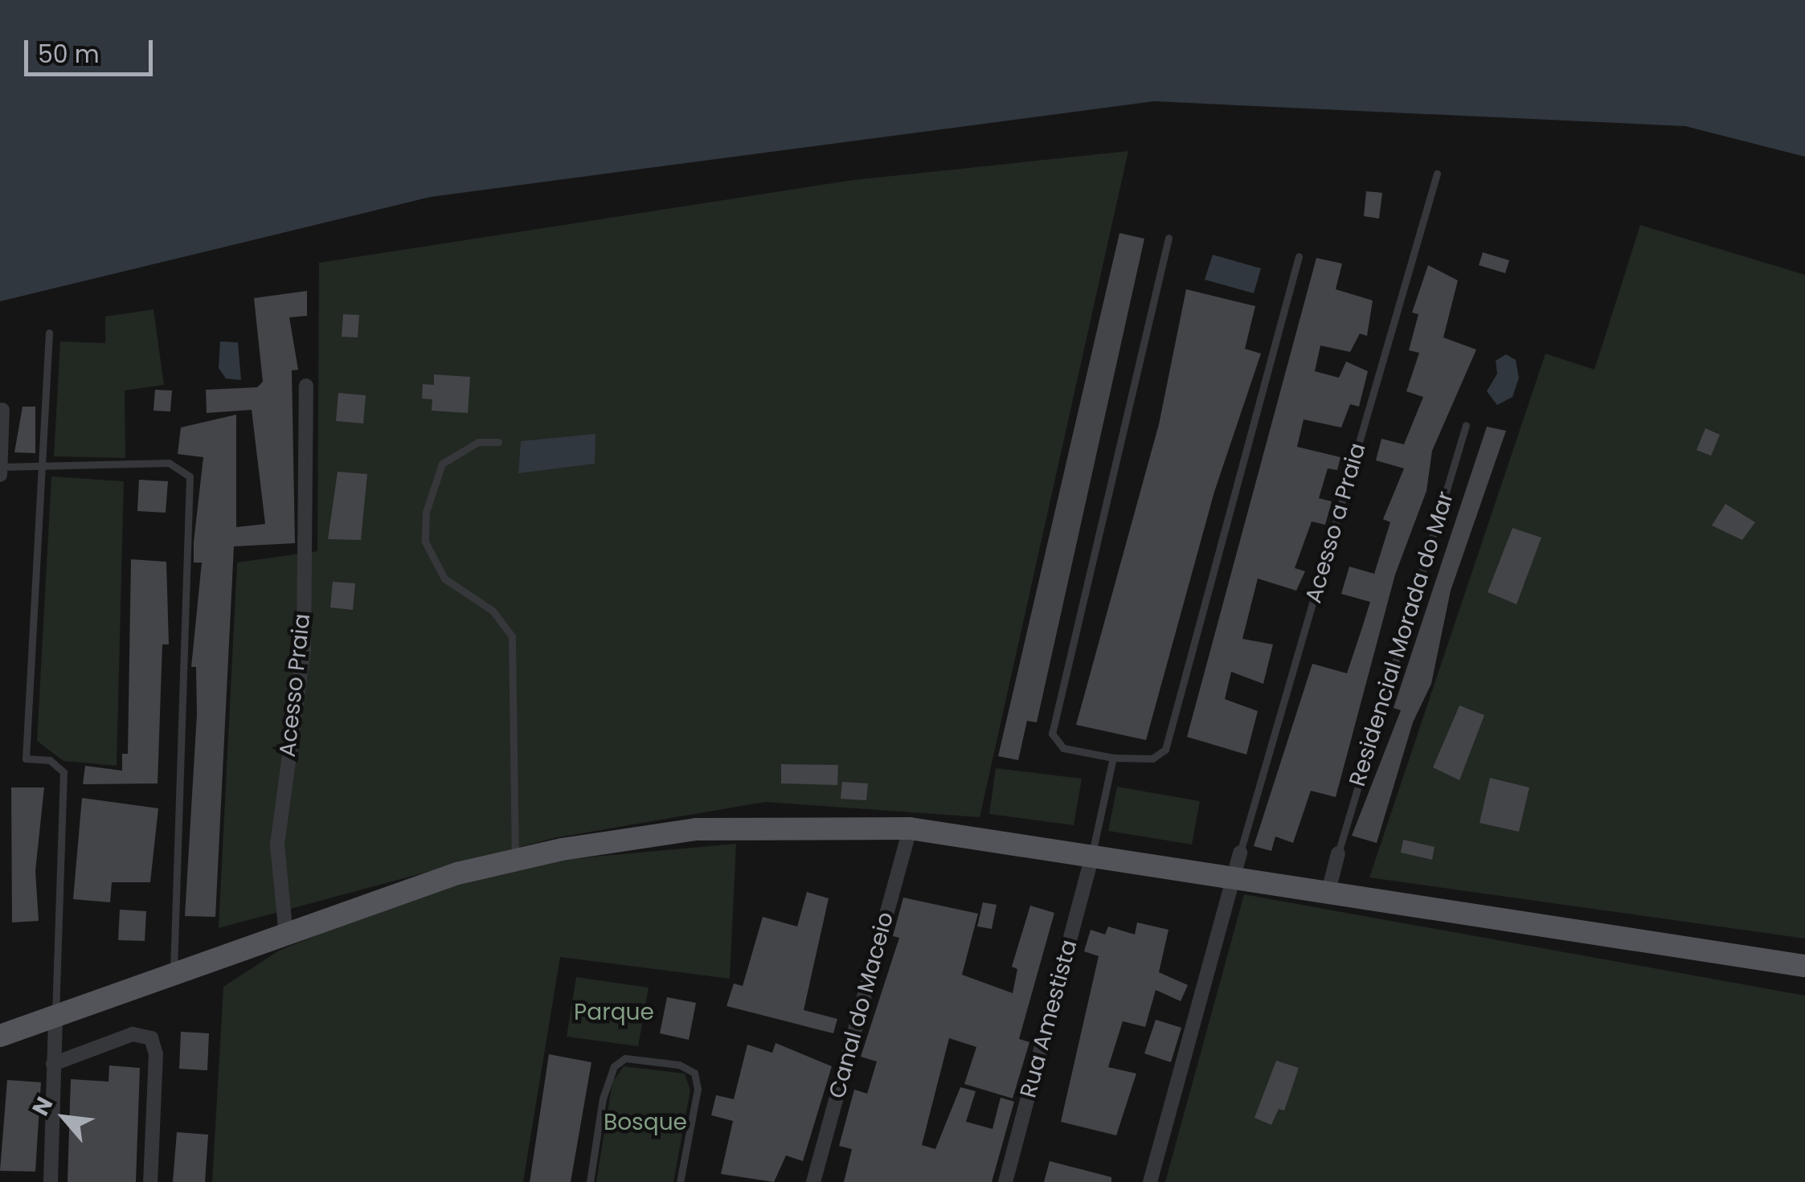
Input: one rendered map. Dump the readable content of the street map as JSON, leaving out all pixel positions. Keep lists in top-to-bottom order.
{
  "streets": {
    "street": ["Acesso Praia", "Canal do Maceio", "Rua Amestista"],
    "lane": ["Acesso a Praia", "Residencial Morada do Mar"]
  },
  "parks": ["Parque", "Bosque"],
  "scale_bar": "50 m",
  "north": "top left"
}
